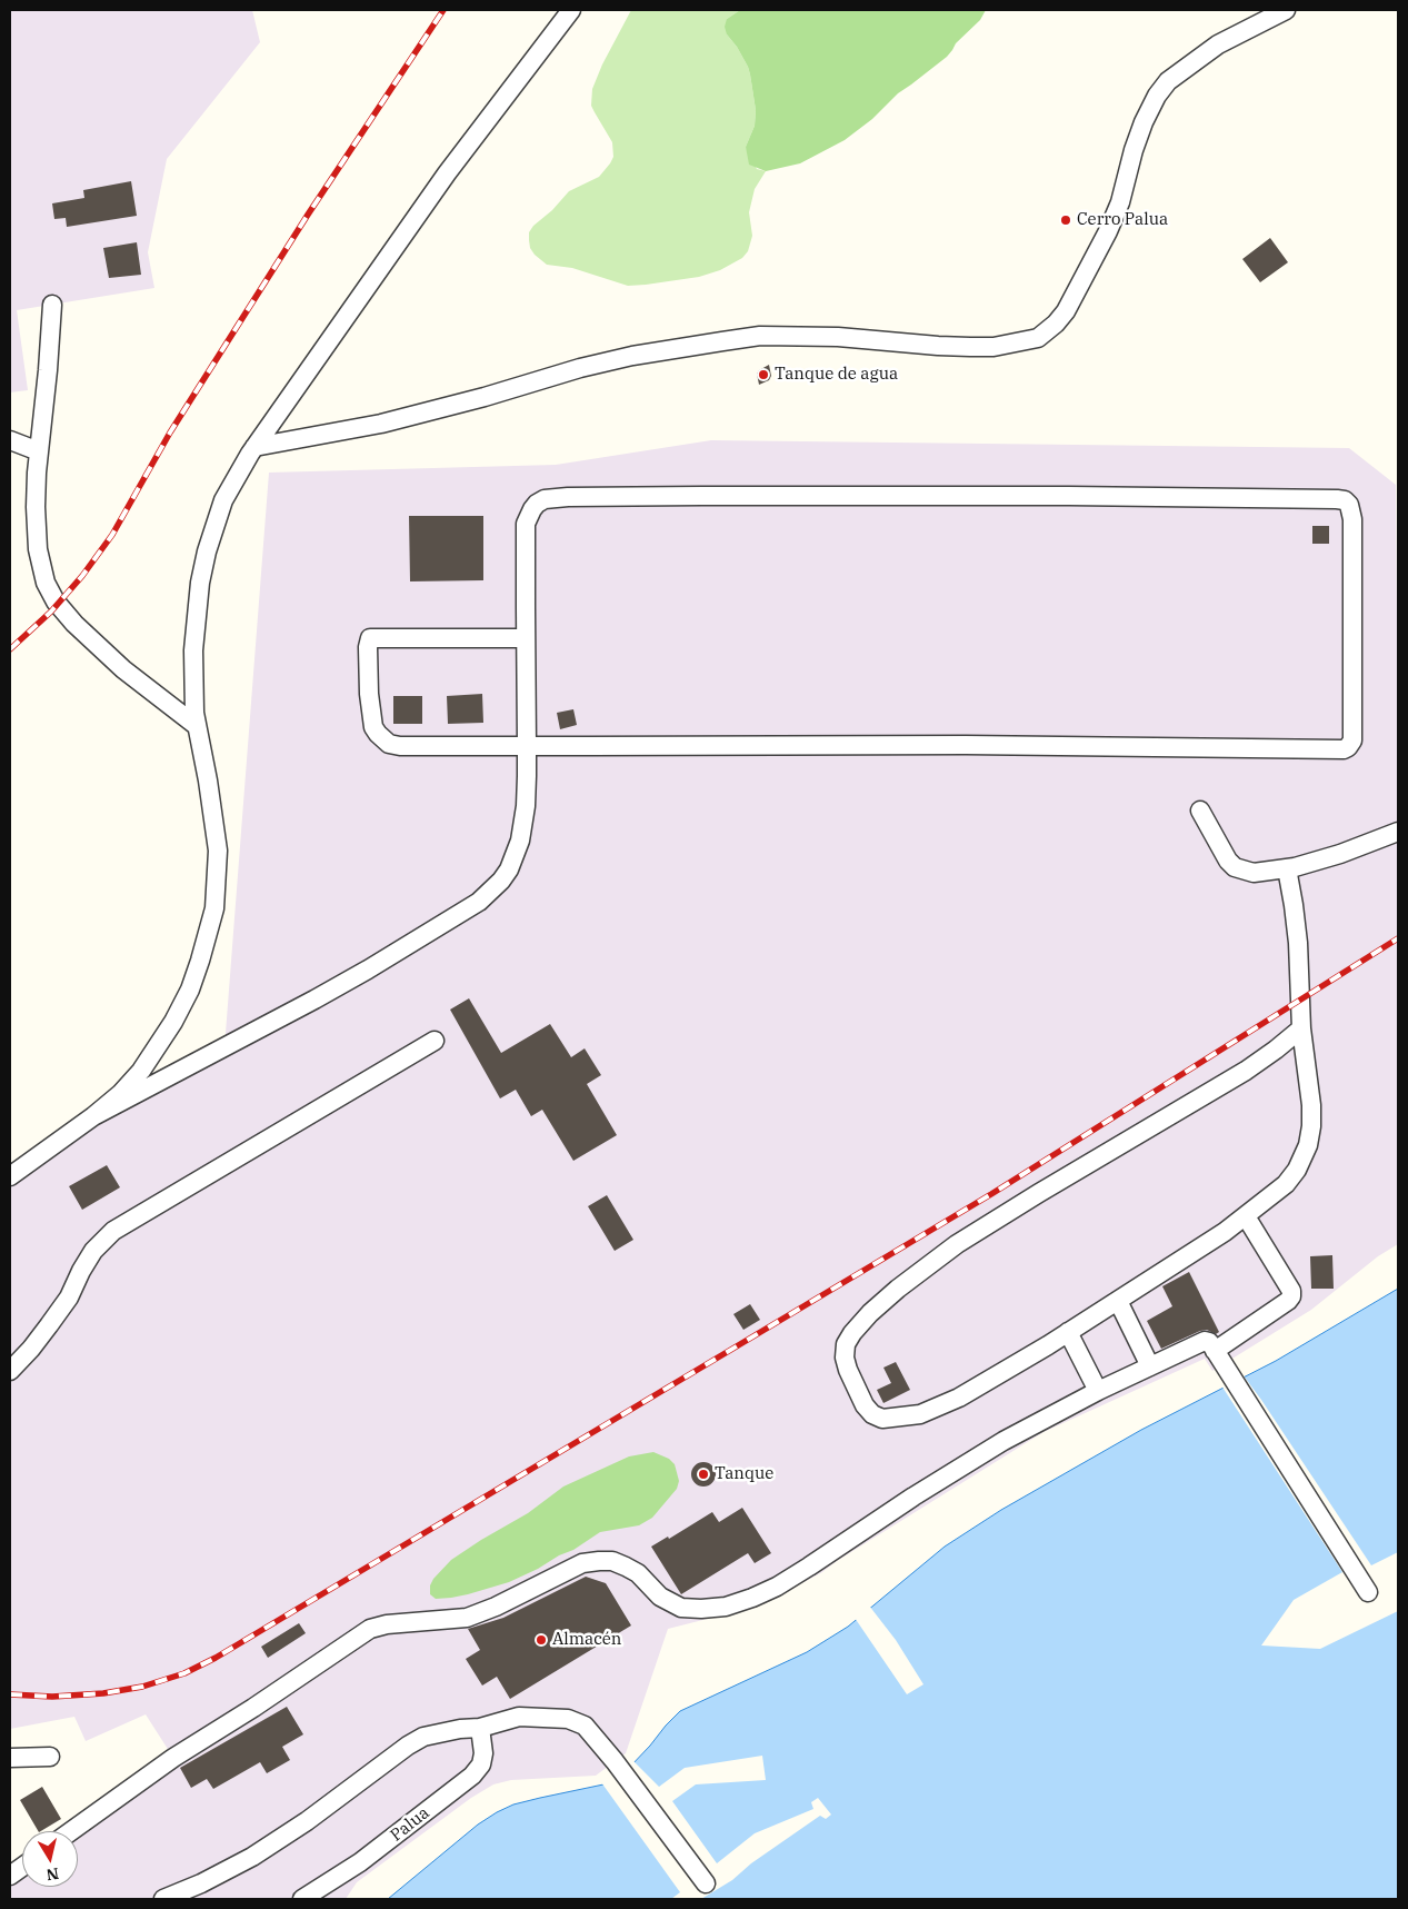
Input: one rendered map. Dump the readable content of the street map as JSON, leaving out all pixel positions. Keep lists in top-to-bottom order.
{
  "streets": {
    "street": ["Palua"]
  },
  "places": [
    "Cerro Palua",
    "Tanque de agua",
    "Tanque",
    "Almacén"
  ],
  "north": "bottom"
}
